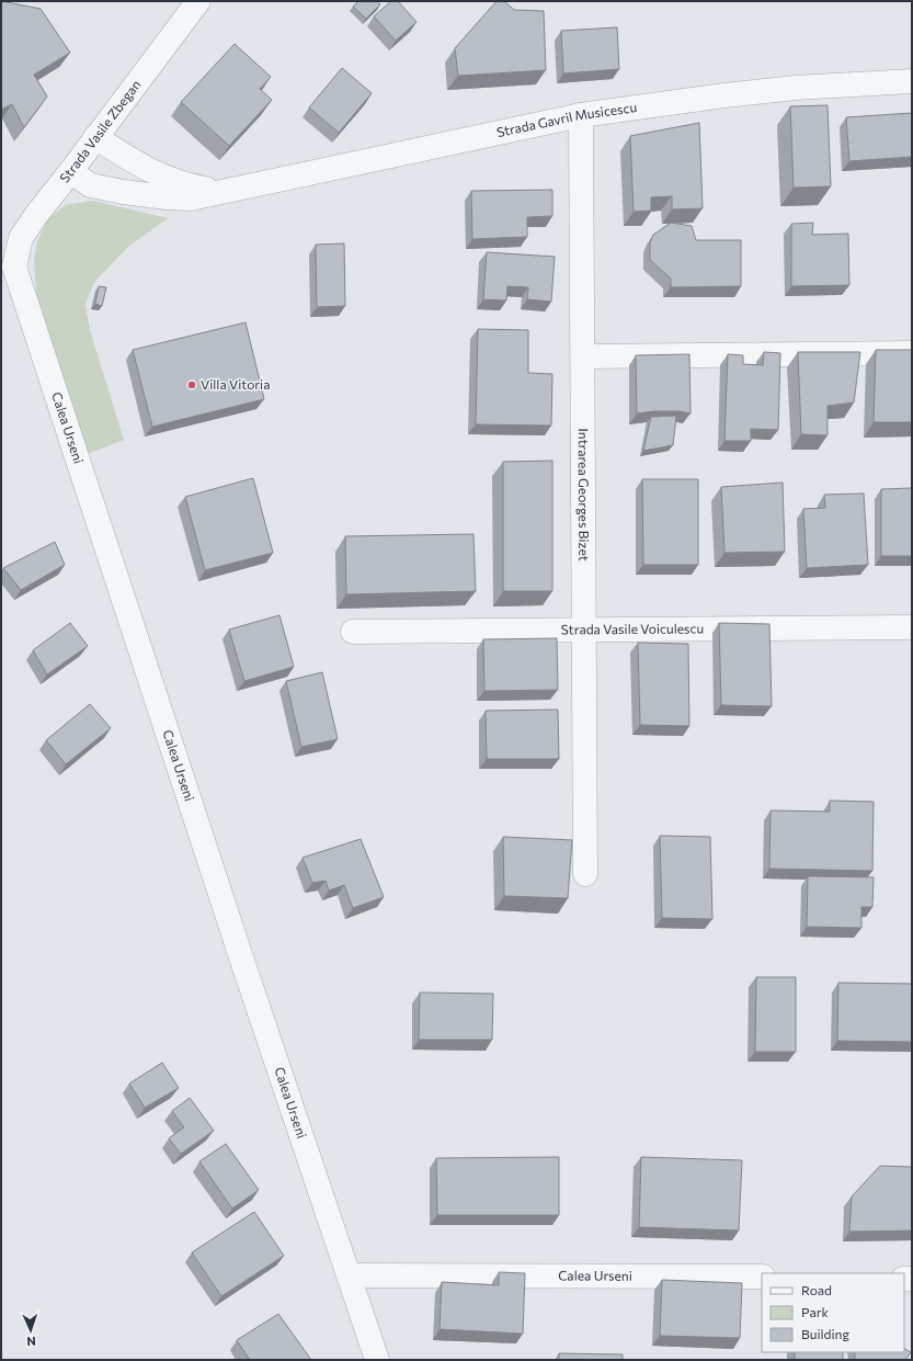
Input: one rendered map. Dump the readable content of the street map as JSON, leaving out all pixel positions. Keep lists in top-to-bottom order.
{
  "streets": {
    "street": [
      "Strada Gavril Musicescu",
      "Strada Vasile Zbegan",
      "Calea Urseni",
      "Intrarea Georges Bizet",
      "Strada Vasile Voiculescu"
    ]
  },
  "crossings": [
    ["Strada Gavril Musicescu", "Strada Vasile Zbegan"],
    ["Strada Gavril Musicescu", "Intrarea Georges Bizet"],
    ["Strada Vasile Zbegan", "Calea Urseni"],
    ["Intrarea Georges Bizet", "Strada Vasile Voiculescu"]
  ],
  "places": ["Villa Vitoria"],
  "legend": ["Road", "Park", "Building"],
  "north": "bottom"
}
